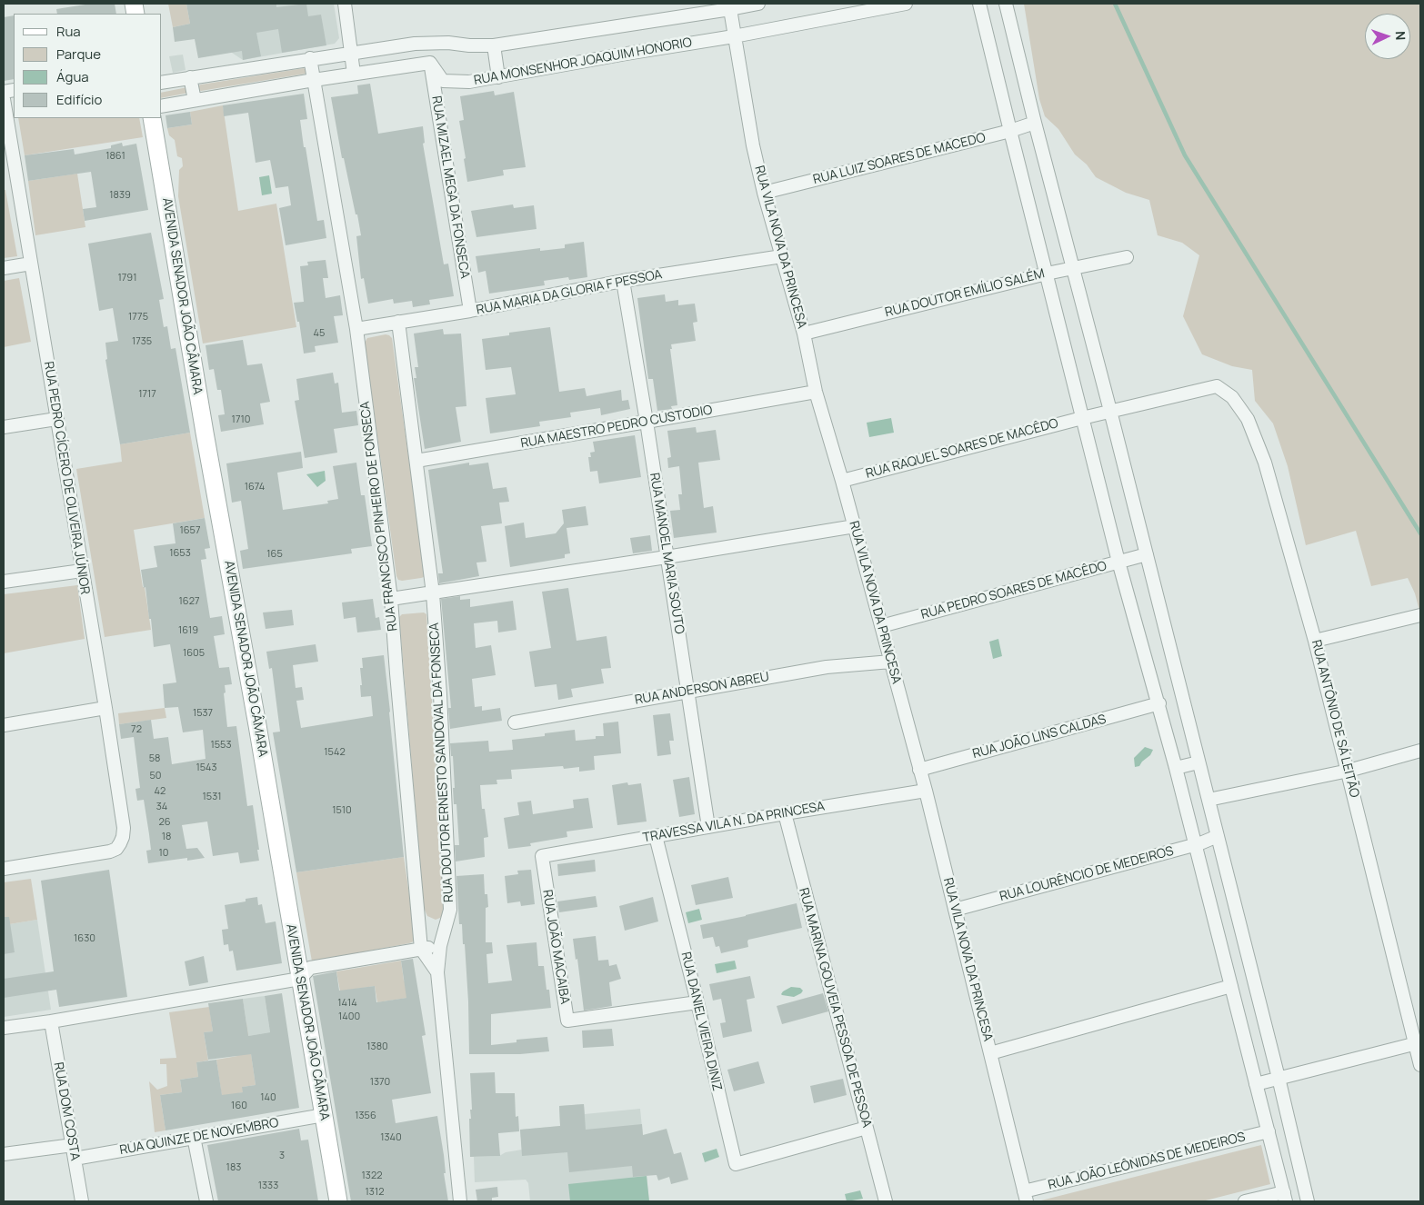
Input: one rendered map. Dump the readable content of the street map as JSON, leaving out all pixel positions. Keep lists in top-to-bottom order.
{
  "streets": {
    "main road": ["AVENIDA SENADOR JOÃO CÂMARA"],
    "street": [
      "RUA MONSENHOR JOAQUIM HONORIO",
      "RUA LUIZ SOARES DE MACEDO",
      "RUA MIZAEL MEGA DA FONSECA",
      "RUA VILA NOVA DA PRINCESA",
      "RUA MARIA DA GLORIA F PESSOA",
      "RUA DOUTOR EMÍLIO SALÉM",
      "RUA MAESTRO PEDRO CUSTODIO",
      "RUA RAQUEL SOARES DE MACÊDO",
      "RUA PEDRO CÍCERO DE OLIVEIRA JÚNIOR",
      "RUA FRANCISCO PINHEIRO DE FONSECA",
      "RUA MANOEL MARIA SOUTO",
      "RUA PEDRO SOARES DE MACÊDO",
      "RUA ANDERSON ABREU",
      "RUA ANTÔNIO DE SÁ LEITÃO",
      "RUA JOÃO LINS CALDAS",
      "RUA DOUTOR ERNESTO SANDOVAL DA FONSECA",
      "TRAVESSA VILA N. DA PRINCESA",
      "RUA LOURÊNCIO DE MEDEIROS",
      "RUA JOÃO MACAIBA",
      "RUA MARINA GOUVEIA PESSOA DE PESSOA",
      "RUA DANIEL VIEIRA DINIZ",
      "RUA DOM COSTA",
      "RUA QUINZE DE NOVEMBRO",
      "RUA JOÃO LEÔNIDAS DE MEDEIROS"
    ]
  },
  "crossings": [
    ["RUA MONSENHOR JOAQUIM HONORIO", "RUA MIZAEL MEGA DA FONSECA"],
    ["RUA MONSENHOR JOAQUIM HONORIO", "RUA VILA NOVA DA PRINCESA"],
    ["RUA LUIZ SOARES DE MACEDO", "RUA VILA NOVA DA PRINCESA"],
    ["RUA MIZAEL MEGA DA FONSECA", "RUA MARIA DA GLORIA F PESSOA"],
    ["RUA VILA NOVA DA PRINCESA", "RUA MARIA DA GLORIA F PESSOA"],
    ["RUA VILA NOVA DA PRINCESA", "RUA DOUTOR EMÍLIO SALÉM"],
    ["RUA VILA NOVA DA PRINCESA", "RUA MAESTRO PEDRO CUSTODIO"],
    ["RUA VILA NOVA DA PRINCESA", "RUA RAQUEL SOARES DE MACÊDO"],
    ["RUA VILA NOVA DA PRINCESA", "RUA PEDRO SOARES DE MACÊDO"],
    ["RUA VILA NOVA DA PRINCESA", "RUA ANDERSON ABREU"],
    ["RUA VILA NOVA DA PRINCESA", "RUA JOÃO LINS CALDAS"],
    ["RUA VILA NOVA DA PRINCESA", "TRAVESSA VILA N. DA PRINCESA"],
    ["RUA VILA NOVA DA PRINCESA", "RUA LOURÊNCIO DE MEDEIROS"],
    ["RUA VILA NOVA DA PRINCESA", "RUA JOÃO LEÔNIDAS DE MEDEIROS"],
    ["RUA MARIA DA GLORIA F PESSOA", "RUA FRANCISCO PINHEIRO DE FONSECA"],
    ["RUA MARIA DA GLORIA F PESSOA", "RUA MANOEL MARIA SOUTO"],
    ["RUA MARIA DA GLORIA F PESSOA", "RUA DOUTOR ERNESTO SANDOVAL DA FONSECA"],
    ["AVENIDA SENADOR JOÃO CÂMARA", "RUA QUINZE DE NOVEMBRO"],
    ["RUA MAESTRO PEDRO CUSTODIO", "RUA MANOEL MARIA SOUTO"],
    ["RUA MAESTRO PEDRO CUSTODIO", "RUA DOUTOR ERNESTO SANDOVAL DA FONSECA"],
    ["RUA RAQUEL SOARES DE MACÊDO", "RUA ANTÔNIO DE SÁ LEITÃO"],
    ["RUA FRANCISCO PINHEIRO DE FONSECA", "RUA DOUTOR ERNESTO SANDOVAL DA FONSECA"],
    ["RUA MANOEL MARIA SOUTO", "RUA ANDERSON ABREU"],
    ["RUA MANOEL MARIA SOUTO", "TRAVESSA VILA N. DA PRINCESA"],
    ["TRAVESSA VILA N. DA PRINCESA", "RUA JOÃO MACAIBA"],
    ["TRAVESSA VILA N. DA PRINCESA", "RUA MARINA GOUVEIA PESSOA DE PESSOA"],
    ["TRAVESSA VILA N. DA PRINCESA", "RUA DANIEL VIEIRA DINIZ"],
    ["RUA JOÃO MACAIBA", "RUA DANIEL VIEIRA DINIZ"],
    ["RUA MARINA GOUVEIA PESSOA DE PESSOA", "RUA DANIEL VIEIRA DINIZ"],
    ["RUA DOM COSTA", "RUA QUINZE DE NOVEMBRO"]
  ],
  "house_numbers": [
    "1861",
    "1839",
    "1791",
    "1775",
    "45",
    "1735",
    "1717",
    "1710",
    "1674",
    "1657",
    "1653",
    "165",
    "1627",
    "1619",
    "1605",
    "1537",
    "72",
    "1553",
    "1542",
    "58",
    "1543",
    "50",
    "42",
    "1531",
    "34",
    "1510",
    "26",
    "18",
    "10",
    "1630",
    "1414",
    "1400",
    "1380",
    "1370",
    "140",
    "160",
    "1356",
    "1340",
    "3",
    "183",
    "1322",
    "1333",
    "1312"
  ],
  "legend": [
    "Rua",
    "Parque",
    "Água",
    "Edifício"
  ],
  "north": "right"
}
